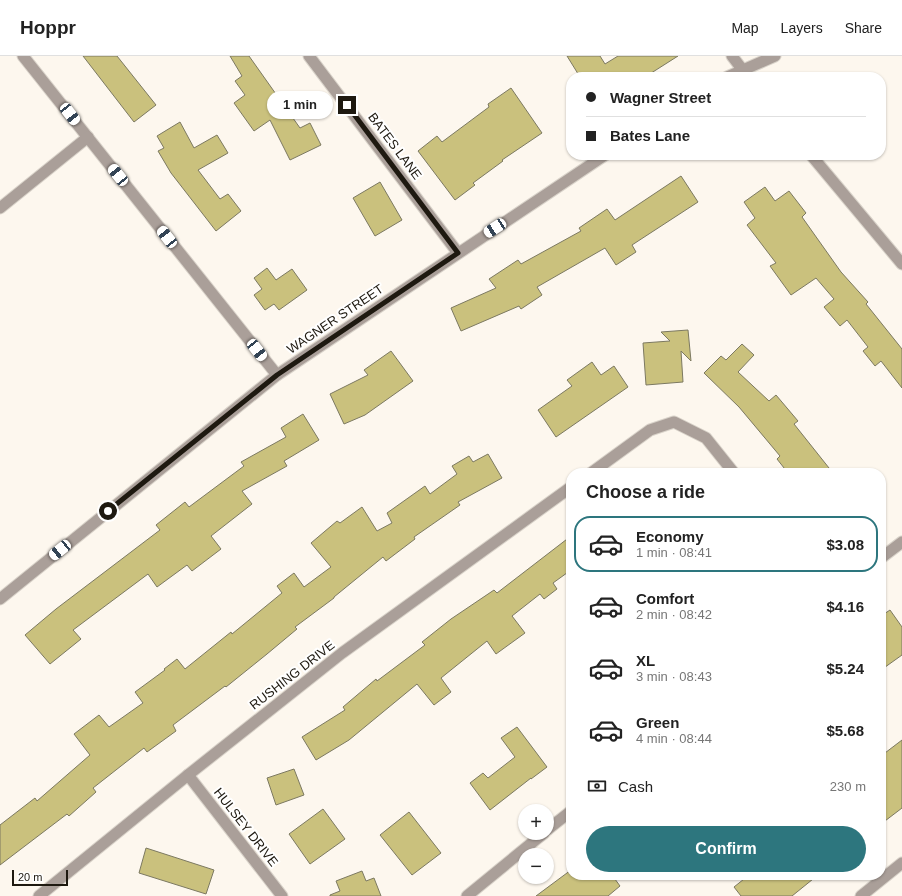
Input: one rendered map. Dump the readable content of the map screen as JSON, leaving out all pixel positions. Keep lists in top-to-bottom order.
{
  "streets": {
    "street": [
      "BATES LANE",
      "WAGNER STREET",
      "RUSHING DRIVE",
      "HULSEY DRIVE"
    ]
  },
  "crossings": [
    ["BATES LANE", "WAGNER STREET"],
    ["RUSHING DRIVE", "HULSEY DRIVE"]
  ],
  "scale_bar": "20 m",
  "page": {
    "header": "Hoppr",
    "nav": ["Map", "Layers", "Share"],
    "banner": ["Wagner Street", "Bates Lane"],
    "bubble": "1 min",
    "heading": "Choose a ride",
    "list": [
      {
        "name": "Economy",
        "note": "1 min · 08:41",
        "value": "$3.08"
      },
      {
        "name": "Comfort",
        "note": "2 min · 08:42",
        "value": "$4.16"
      },
      {
        "name": "XL",
        "note": "3 min · 08:43",
        "value": "$5.24"
      },
      {
        "name": "Green",
        "note": "4 min · 08:44",
        "value": "$5.68"
      }
    ],
    "pay": ["Cash", "230 m"],
    "map_buttons": ["+", "−"],
    "buttons": "Confirm",
    "scale": "20 m"
  }
}
